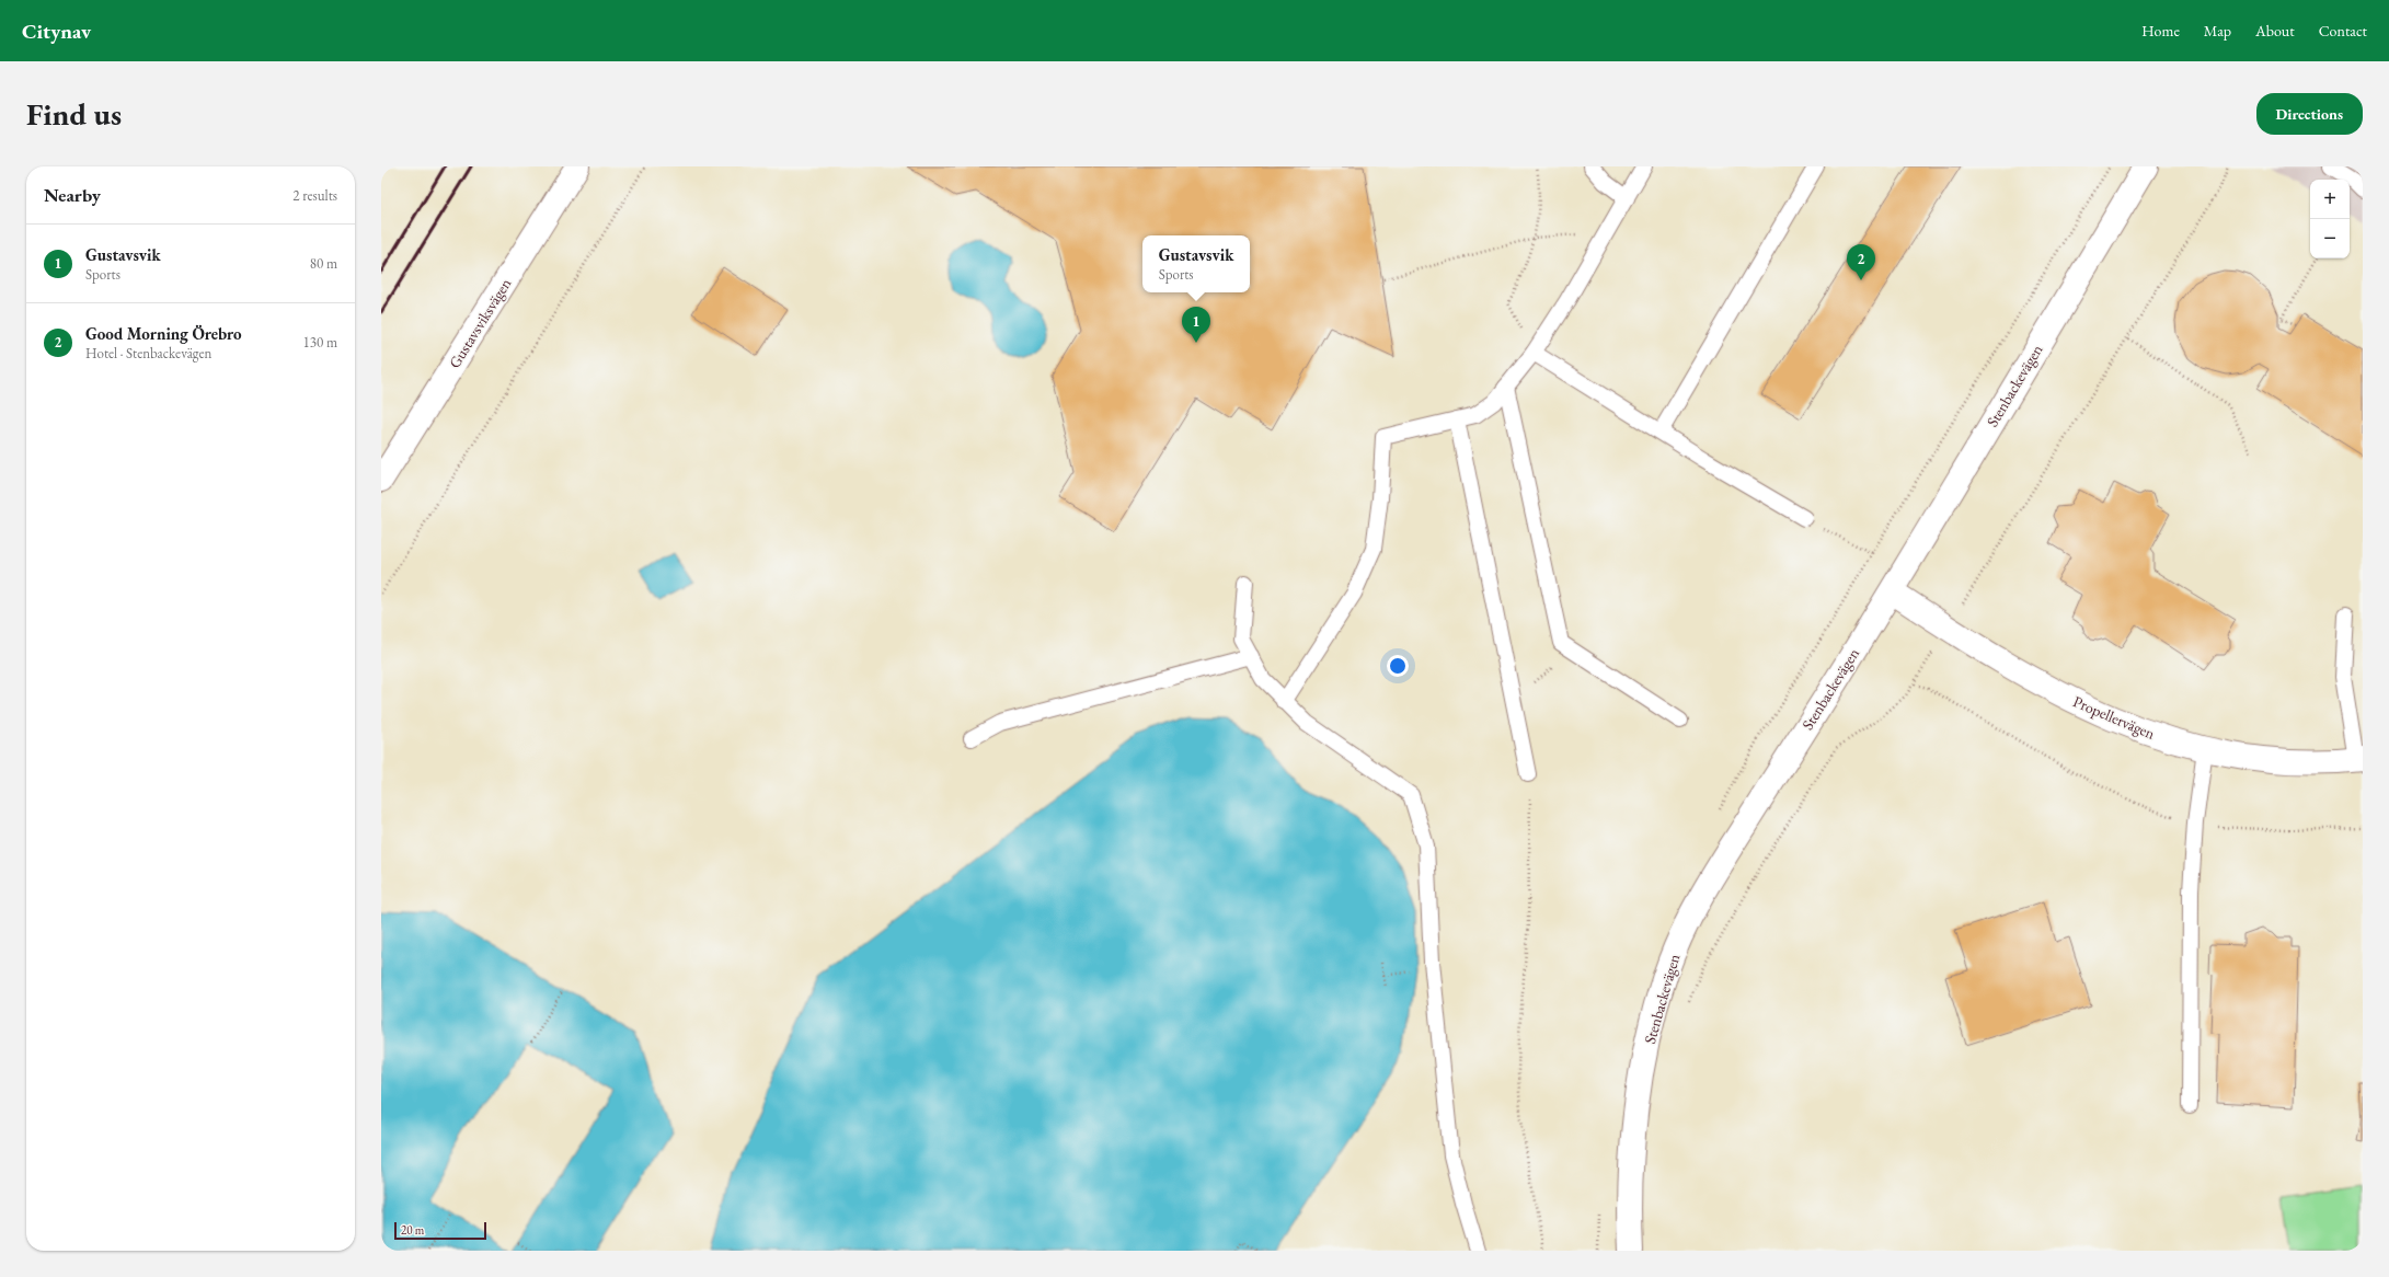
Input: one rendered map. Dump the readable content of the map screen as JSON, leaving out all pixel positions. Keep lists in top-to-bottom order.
{
  "streets": {
    "street": ["Gustavsviksvägen", "Stenbackevägen", "Propellervägen"]
  },
  "crossings": [
    ["Stenbackevägen", "Propellervägen"]
  ],
  "scale_bar": "20 m",
  "page": {
    "header": "Citynav",
    "nav": [
      "Home",
      "Map",
      "About",
      "Contact"
    ],
    "buttons": "Directions",
    "title": "Find us",
    "heading": ["Nearby", "2 results"],
    "map_buttons": ["+", "−"],
    "list": [
      {
        "mark": "1",
        "name": "Gustavsvik",
        "note": "Sports",
        "value": "80 m"
      },
      {
        "mark": "2",
        "name": "Good Morning Örebro",
        "note": "Hotel · Stenbackevägen",
        "value": "130 m"
      }
    ],
    "popup": ["Gustavsvik", "Sports"],
    "pins": ["2", "1"],
    "scale": "20 m"
  }
}
